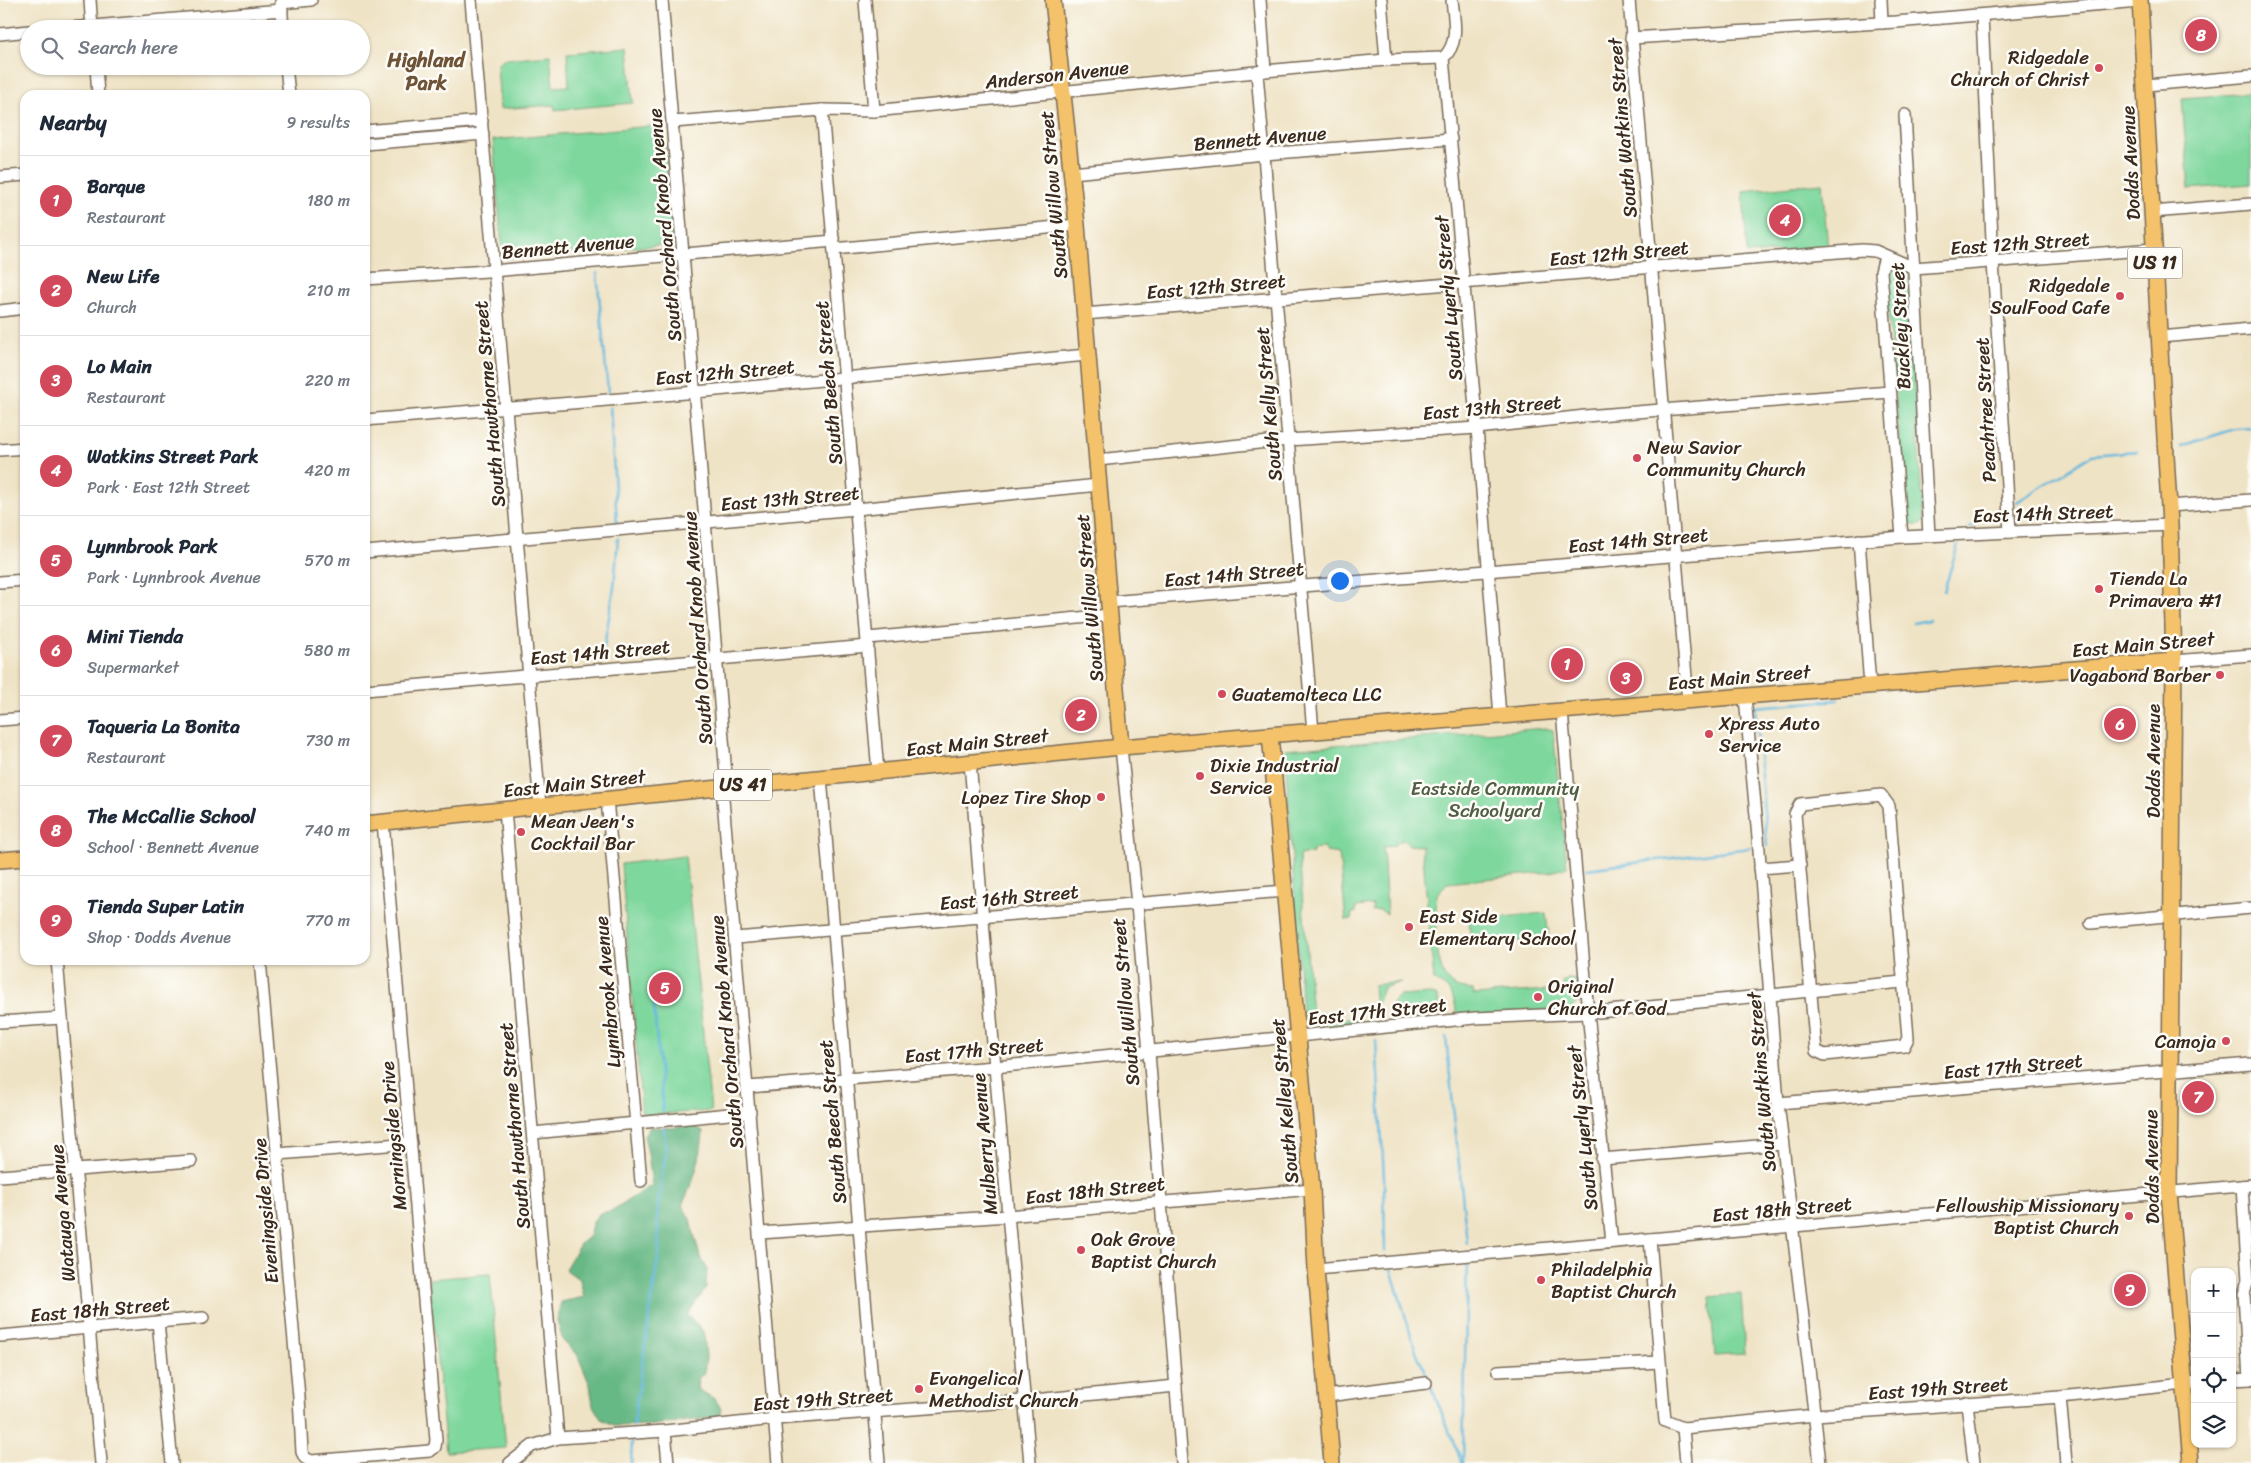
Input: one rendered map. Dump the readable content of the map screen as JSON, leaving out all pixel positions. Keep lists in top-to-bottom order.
{
  "streets": {
    "main road": [
      "Dodds Avenue",
      "South Willow Street",
      "US 11",
      "East Main Street",
      "US 41",
      "South Kelley Street"
    ],
    "street": [
      "Anderson Avenue",
      "South Watkins Street",
      "Bennett Avenue",
      "South Orchard Knob Avenue",
      "East 12th Street",
      "South Lyerly Street",
      "Buckley Street",
      "South Beech Street",
      "South Hawthorne Street",
      "South Kelly Street",
      "East 13th Street",
      "Peachtree Street",
      "East 14th Street",
      "East 16th Street",
      "Lynnbrook Avenue",
      "East 17th Street",
      "Morningside Drive",
      "Mulberry Avenue",
      "East 18th Street",
      "Eveningside Drive",
      "Watauga Avenue",
      "East 19th Street"
    ]
  },
  "crossings": [
    ["Anderson Avenue", "South Willow Street"],
    ["Anderson Avenue", "South Orchard Knob Avenue"],
    ["Anderson Avenue", "South Lyerly Street"],
    ["Anderson Avenue", "South Beech Street"],
    ["Anderson Avenue", "South Kelly Street"],
    ["South Watkins Street", "East 12th Street"],
    ["South Watkins Street", "East 13th Street"],
    ["South Watkins Street", "East 14th Street"],
    ["South Watkins Street", "East Main Street"],
    ["South Watkins Street", "East 17th Street"],
    ["South Watkins Street", "East 18th Street"],
    ["South Watkins Street", "East 19th Street"],
    ["Bennett Avenue", "South Willow Street"],
    ["Bennett Avenue", "South Orchard Knob Avenue"],
    ["Bennett Avenue", "South Lyerly Street"],
    ["Bennett Avenue", "South Beech Street"],
    ["Bennett Avenue", "South Hawthorne Street"],
    ["Bennett Avenue", "South Kelly Street"],
    ["Dodds Avenue", "East 12th Street"],
    ["Dodds Avenue", "East 14th Street"],
    ["Dodds Avenue", "East Main Street"],
    ["Dodds Avenue", "East 17th Street"],
    ["Dodds Avenue", "East 18th Street"],
    ["Dodds Avenue", "East 19th Street"],
    ["South Willow Street", "East 12th Street"],
    ["South Willow Street", "East 13th Street"],
    ["South Willow Street", "East 14th Street"],
    ["South Willow Street", "East Main Street"],
    ["South Willow Street", "East 16th Street"],
    ["South Willow Street", "East 17th Street"],
    ["South Willow Street", "East 18th Street"],
    ["South Willow Street", "East 19th Street"],
    ["South Orchard Knob Avenue", "East 12th Street"],
    ["South Orchard Knob Avenue", "East 13th Street"],
    ["South Orchard Knob Avenue", "East 14th Street"],
    ["South Orchard Knob Avenue", "East Main Street"],
    ["South Orchard Knob Avenue", "East 16th Street"],
    ["South Orchard Knob Avenue", "East 17th Street"],
    ["South Orchard Knob Avenue", "East 18th Street"],
    ["South Orchard Knob Avenue", "East 19th Street"],
    ["East 12th Street", "South Lyerly Street"],
    ["East 12th Street", "Buckley Street"],
    ["East 12th Street", "South Beech Street"],
    ["East 12th Street", "South Hawthorne Street"],
    ["East 12th Street", "South Kelly Street"],
    ["East 12th Street", "Peachtree Street"],
    ["South Lyerly Street", "East 13th Street"],
    ["South Lyerly Street", "East 14th Street"],
    ["South Lyerly Street", "East Main Street"],
    ["South Lyerly Street", "East 17th Street"],
    ["South Lyerly Street", "East 18th Street"],
    ["Buckley Street", "East 13th Street"],
    ["Buckley Street", "East 14th Street"],
    ["South Beech Street", "East 13th Street"],
    ["South Beech Street", "East 14th Street"],
    ["South Beech Street", "East Main Street"],
    ["South Beech Street", "East 16th Street"],
    ["South Beech Street", "East 17th Street"],
    ["South Beech Street", "East 18th Street"],
    ["South Beech Street", "East 19th Street"],
    ["South Hawthorne Street", "East 13th Street"],
    ["South Hawthorne Street", "East 14th Street"],
    ["South Hawthorne Street", "East Main Street"],
    ["South Hawthorne Street", "East 19th Street"],
    ["South Kelly Street", "East 13th Street"],
    ["South Kelly Street", "East 14th Street"],
    ["South Kelly Street", "East Main Street"],
    ["Peachtree Street", "East 14th Street"],
    ["East Main Street", "Lynnbrook Avenue"],
    ["East Main Street", "South Kelley Street"],
    ["East Main Street", "Morningside Drive"],
    ["East Main Street", "Mulberry Avenue"],
    ["East 16th Street", "South Kelley Street"],
    ["East 16th Street", "Mulberry Avenue"],
    ["East 17th Street", "South Kelley Street"],
    ["East 17th Street", "Mulberry Avenue"],
    ["South Kelley Street", "East 18th Street"],
    ["Morningside Drive", "Eveningside Drive"],
    ["Mulberry Avenue", "East 18th Street"],
    ["Mulberry Avenue", "East 19th Street"],
    ["East 18th Street", "Watauga Avenue"]
  ],
  "districts": ["Highland Park"],
  "parks": ["Eastside Community Schoolyard"],
  "places": [
    "Ridgedale Church of Christ",
    "Ridgedale SoulFood Cafe",
    "New Savior Community Church",
    "Tienda La Primavera #1",
    "Vagabond Barber",
    "Guatemalteca LLC",
    "Xpress Auto Service",
    "Dixie Industrial Service",
    "Lopez Tire Shop",
    "Mean Jeen's Cocktail Bar",
    "East Side Elementary School",
    "Original Church of God",
    "Camoja",
    "Fellowship Missionary Baptist Church",
    "Oak Grove Baptist Church",
    "Philadelphia Baptist Church",
    "Evangelical Methodist Church"
  ],
  "page": {
    "pins": [
      "8",
      "4",
      "1",
      "3",
      "2",
      "6",
      "5",
      "7",
      "9"
    ],
    "search": "Search here",
    "heading": ["Nearby", "9 results"],
    "list": [
      {
        "mark": "1",
        "name": "Barque",
        "note": "Restaurant",
        "value": "180 m"
      },
      {
        "mark": "2",
        "name": "New Life",
        "note": "Church",
        "value": "210 m"
      },
      {
        "mark": "3",
        "name": "Lo Main",
        "note": "Restaurant",
        "value": "220 m"
      },
      {
        "mark": "4",
        "name": "Watkins Street Park",
        "note": "Park · East 12th Street",
        "value": "420 m"
      },
      {
        "mark": "5",
        "name": "Lynnbrook Park",
        "note": "Park · Lynnbrook Avenue",
        "value": "570 m"
      },
      {
        "mark": "6",
        "name": "Mini Tienda",
        "note": "Supermarket",
        "value": "580 m"
      },
      {
        "mark": "7",
        "name": "Taqueria La Bonita",
        "note": "Restaurant",
        "value": "730 m"
      },
      {
        "mark": "8",
        "name": "The McCallie School",
        "note": "School · Bennett Avenue",
        "value": "740 m"
      },
      {
        "mark": "9",
        "name": "Tienda Super Latin",
        "note": "Shop · Dodds Avenue",
        "value": "770 m"
      }
    ],
    "map_buttons": ["+", "−"]
  }
}
